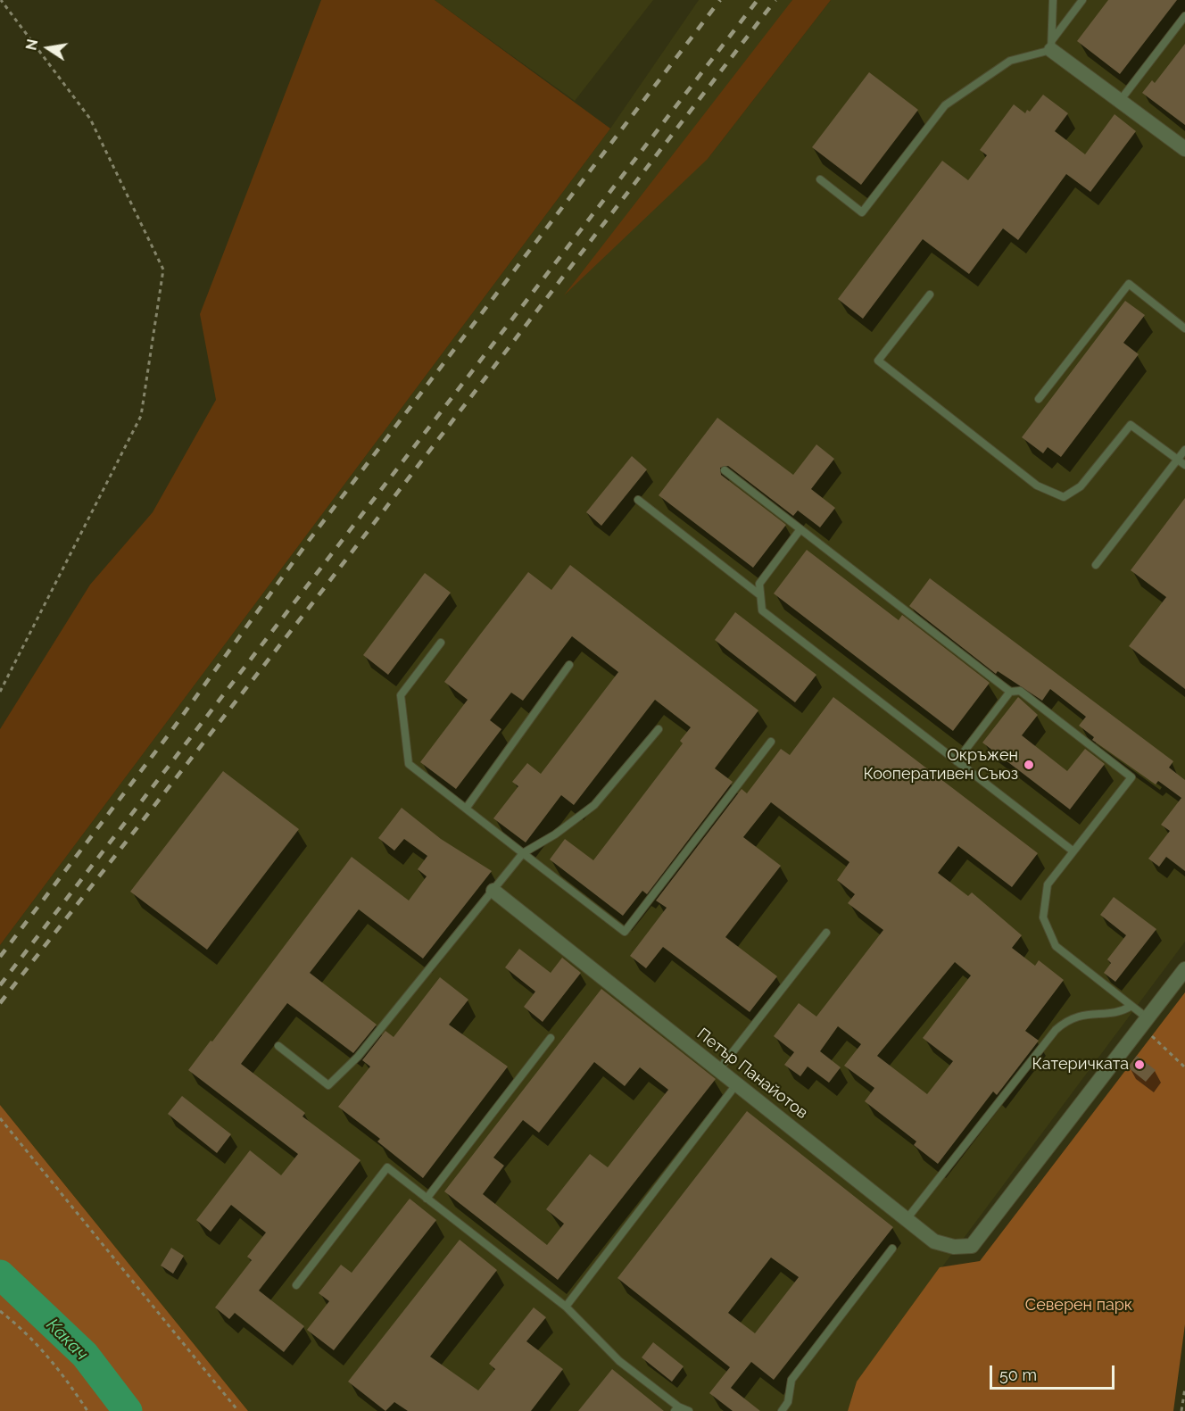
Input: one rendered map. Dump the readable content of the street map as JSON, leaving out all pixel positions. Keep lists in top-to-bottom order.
{
  "streets": {
    "street": ["Петър Панайотов"]
  },
  "water": ["Какач"],
  "parks": ["Северен парк"],
  "places": ["Окръжен Кооперативен Съюз", "Катеричката"],
  "scale_bar": "50 m",
  "north": "left"
}
